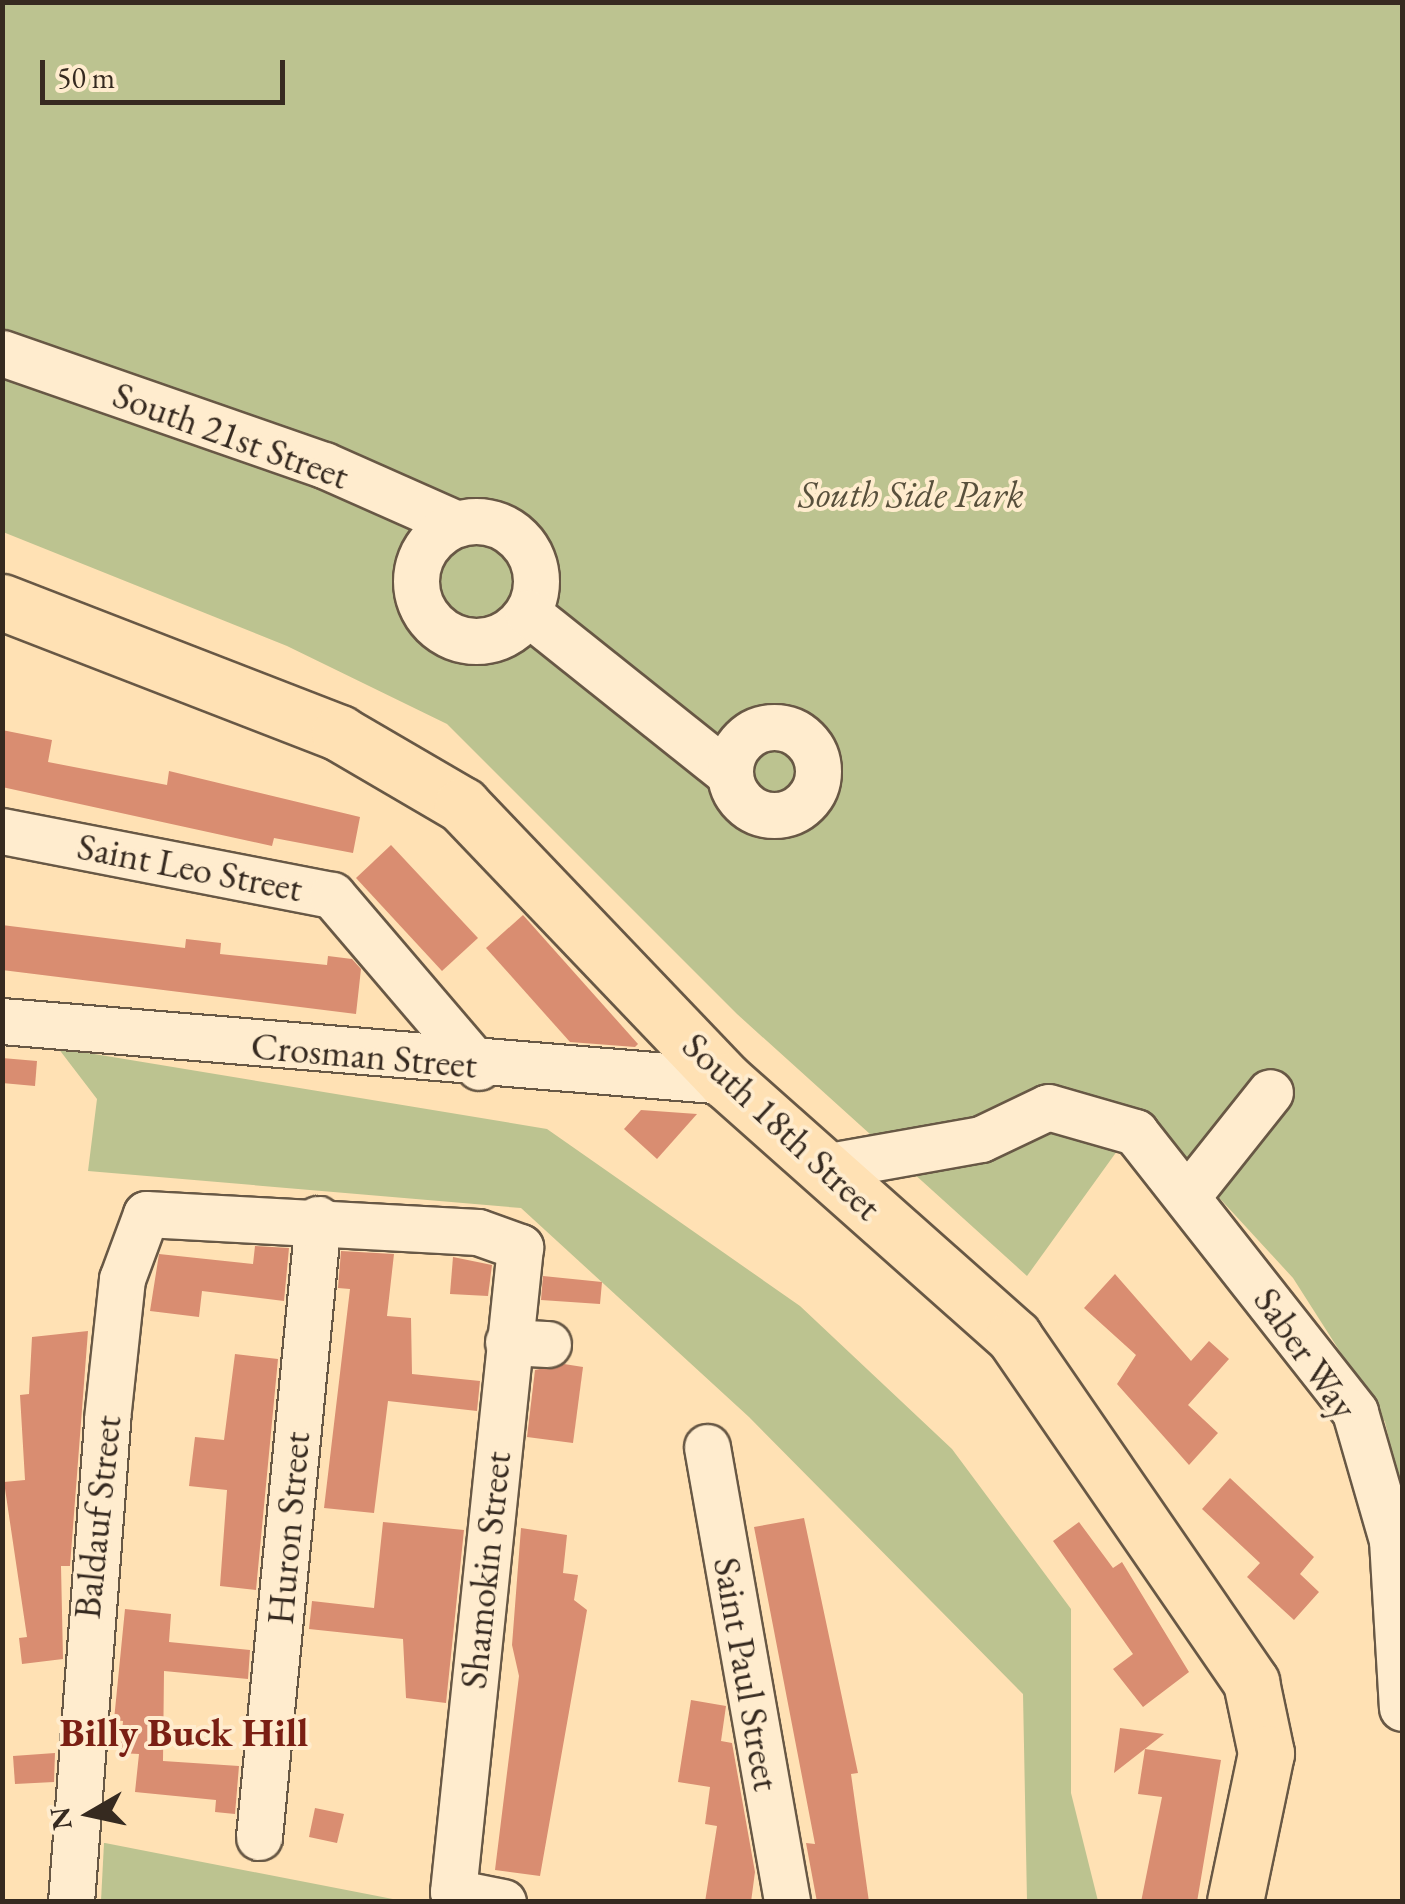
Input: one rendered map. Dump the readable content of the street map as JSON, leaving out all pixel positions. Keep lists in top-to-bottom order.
{
  "streets": {
    "main road": ["South 18th Street"],
    "street": [
      "South 21st Street",
      "Saint Leo Street",
      "Crosman Street",
      "Saber Way",
      "Baldauf Street",
      "Huron Street",
      "Shamokin Street",
      "Saint Paul Street"
    ]
  },
  "crossings": [
    ["Saint Leo Street", "Crosman Street"],
    ["Crosman Street", "South 18th Street"],
    ["South 18th Street", "Saber Way"],
    ["Baldauf Street", "Huron Street"],
    ["Baldauf Street", "Shamokin Street"],
    ["Huron Street", "Shamokin Street"]
  ],
  "districts": ["Billy Buck Hill"],
  "parks": ["South Side Park"],
  "scale_bar": "50 m",
  "north": "left"
}
